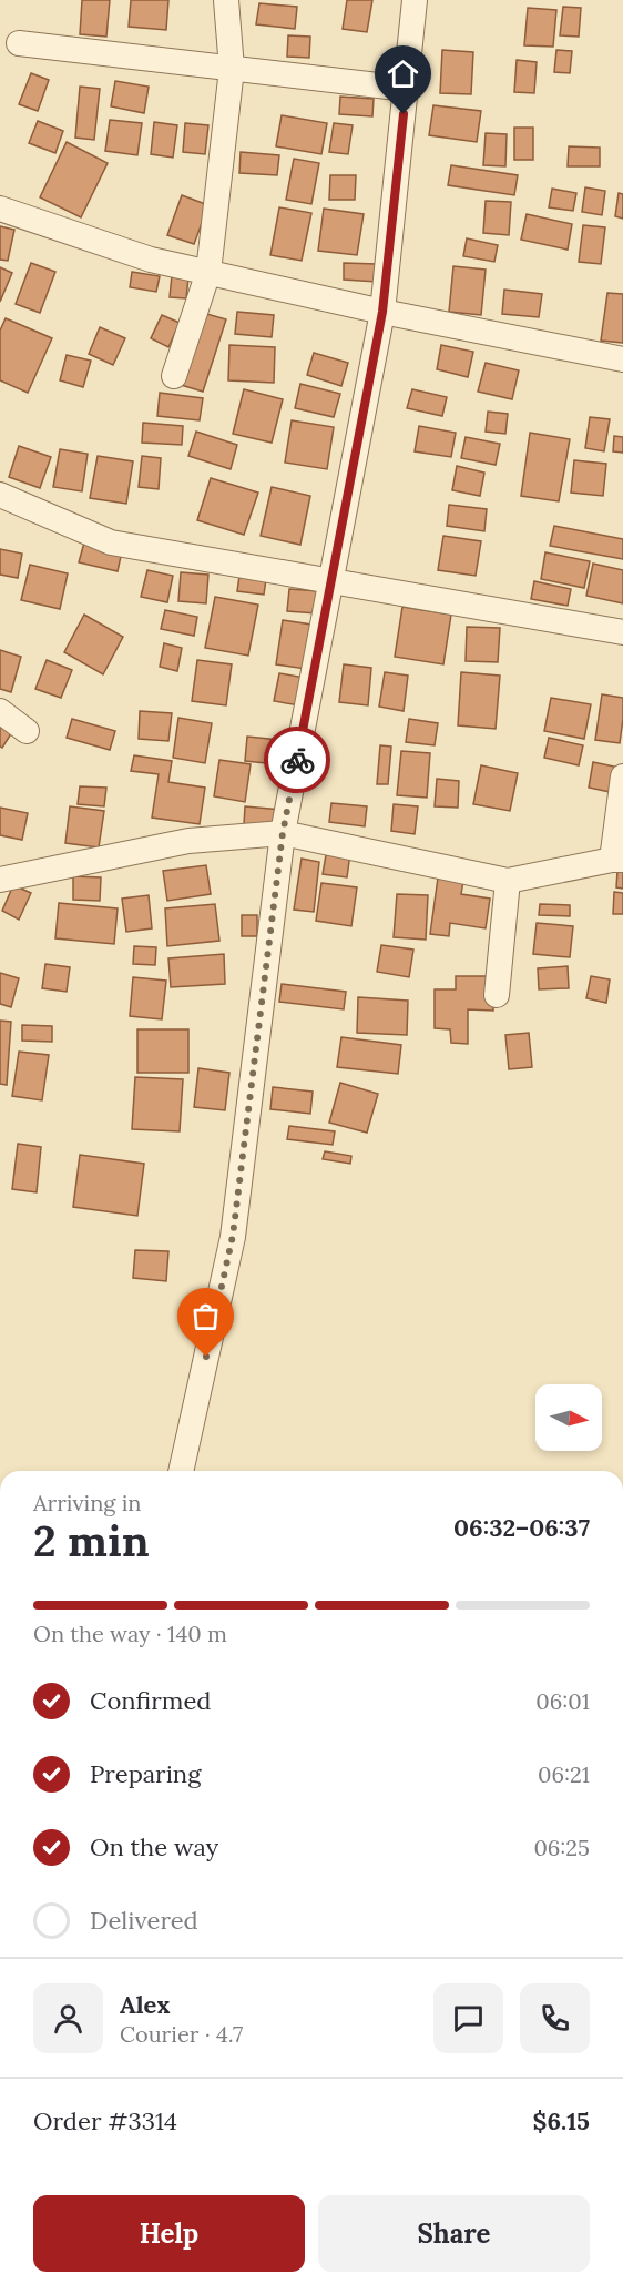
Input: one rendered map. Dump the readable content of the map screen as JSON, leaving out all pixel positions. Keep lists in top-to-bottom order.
{
  "north": "right",
  "page": {
    "heading": ["2 min", "Arriving in", "06:32–06:37"],
    "panel": [
      "Alex",
      "Courier · 4.7",
      "Order #3314",
      "$6.15"
    ],
    "bar": "On the way · 140 m",
    "list": [
      ["Confirmed", "06:01"],
      ["Preparing", "06:21"],
      ["On the way", "06:25"],
      "Delivered"
    ],
    "buttons": ["Help", "Share"]
  }
}
